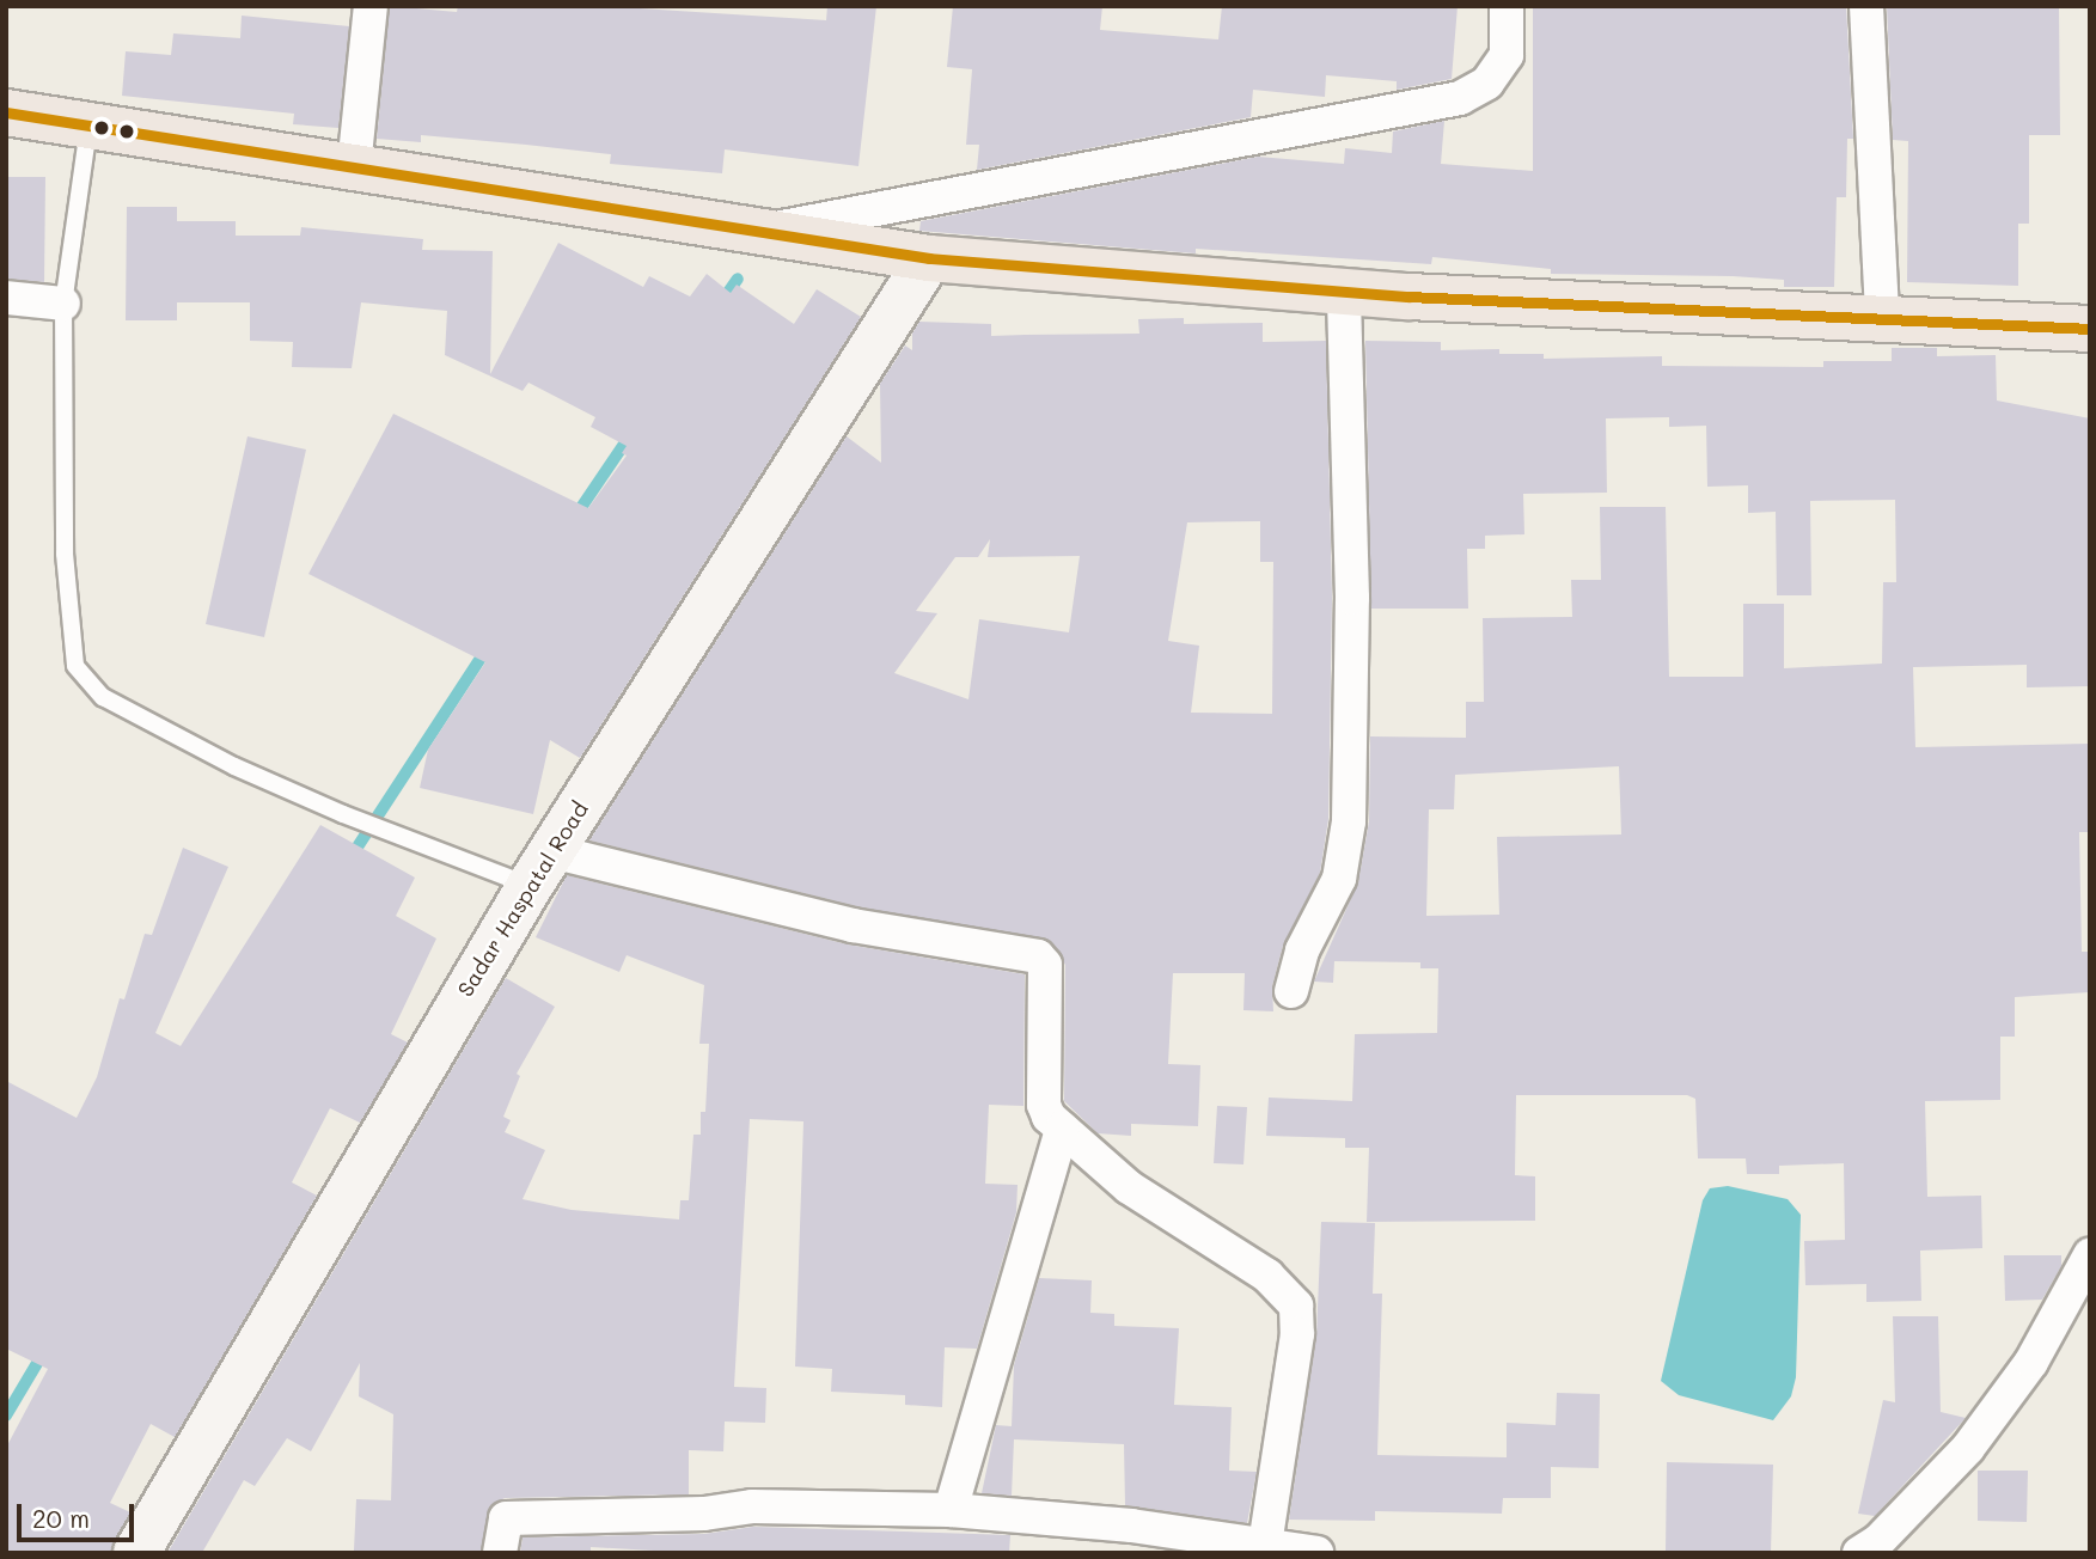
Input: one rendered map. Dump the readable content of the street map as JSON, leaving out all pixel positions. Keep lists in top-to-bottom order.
{
  "streets": {
    "street": ["Sadar Haspatal Road"]
  },
  "scale_bar": "20 m"
}
